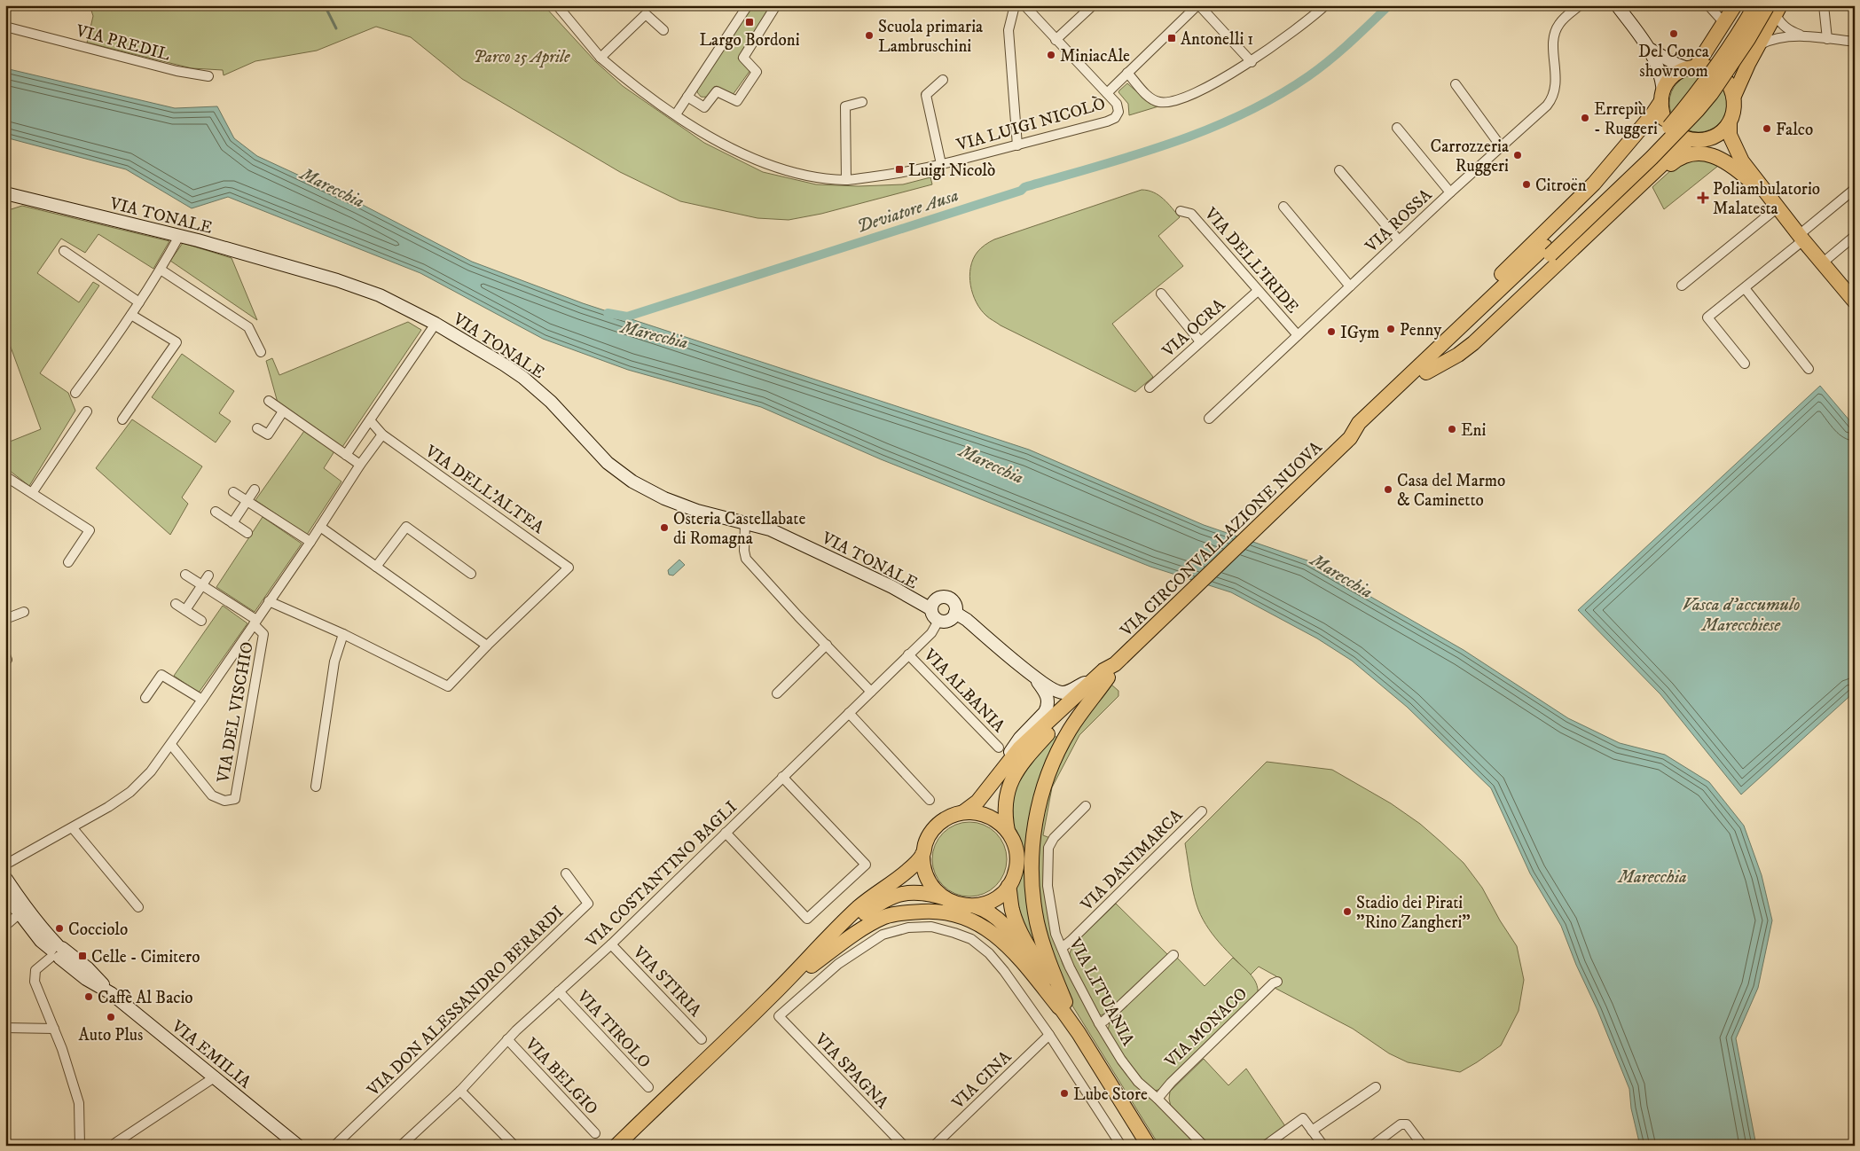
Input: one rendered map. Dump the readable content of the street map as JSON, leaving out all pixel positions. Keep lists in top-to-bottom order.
{
  "streets": {
    "main road": ["VIA CIRCONVALLAZIONE NUOVA"],
    "street": [
      "VIA PREDIL",
      "VIA LUIGI NICOLÒ",
      "VIA TONALE",
      "VIA ROSSA",
      "VIA DELL'IRIDE",
      "VIA OCRA",
      "VIA DELL'ALTEA",
      "VIA ALBANIA",
      "VIA DEL VISCHIO",
      "VIA DANIMARCA",
      "VIA COSTANTINO BAGLI",
      "VIA STIRIA",
      "VIA LITUANIA",
      "VIA DON ALESSANDRO BERARDI",
      "VIA MONACO",
      "VIA TIROLO",
      "VIA EMILIA",
      "VIA SPAGNA",
      "VIA BELGIO",
      "VIA CINA"
    ]
  },
  "crossings": [
    ["VIA TONALE", "VIA COSTANTINO BAGLI"],
    ["VIA ROSSA", "VIA DELL'IRIDE"],
    ["VIA DELL'IRIDE", "VIA OCRA"],
    ["VIA ALBANIA", "VIA COSTANTINO BAGLI"],
    ["VIA DANIMARCA", "VIA LITUANIA"],
    ["VIA COSTANTINO BAGLI", "VIA STIRIA"],
    ["VIA COSTANTINO BAGLI", "VIA TIROLO"],
    ["VIA COSTANTINO BAGLI", "VIA BELGIO"],
    ["VIA LITUANIA", "VIA MONACO"],
    ["VIA SPAGNA", "VIA CINA"]
  ],
  "water": ["Marecchia", "Deviatore Ausa", "Vasca d'accumulo Marecchiese"],
  "parks": ["Parco 25 Aprile"],
  "places": {
    "transit": [
      "Largo Bordoni",
      "Antonelli 1",
      "Luigi Nicolò",
      "Celle - Cimitero"
    ],
    "other": [
      "Del Conca showroom",
      "Scuola primaria Lambruschini",
      "MiniacAle",
      "Errepiù - Ruggeri",
      "Falco",
      "Carrozzeria Ruggeri",
      "Citroën",
      "Penny",
      "IGym",
      "Eni",
      "Casa del Marmo & Caminetto",
      "Osteria Castellabate di Romagna",
      "Stadio dei Pirati \"Rino Zangheri\"",
      "Cocciolo",
      "Caffè Al Bacio",
      "Auto Plus",
      "Lube Store"
    ],
    "health": ["Poliambulatorio Malatesta"]
  }
}
